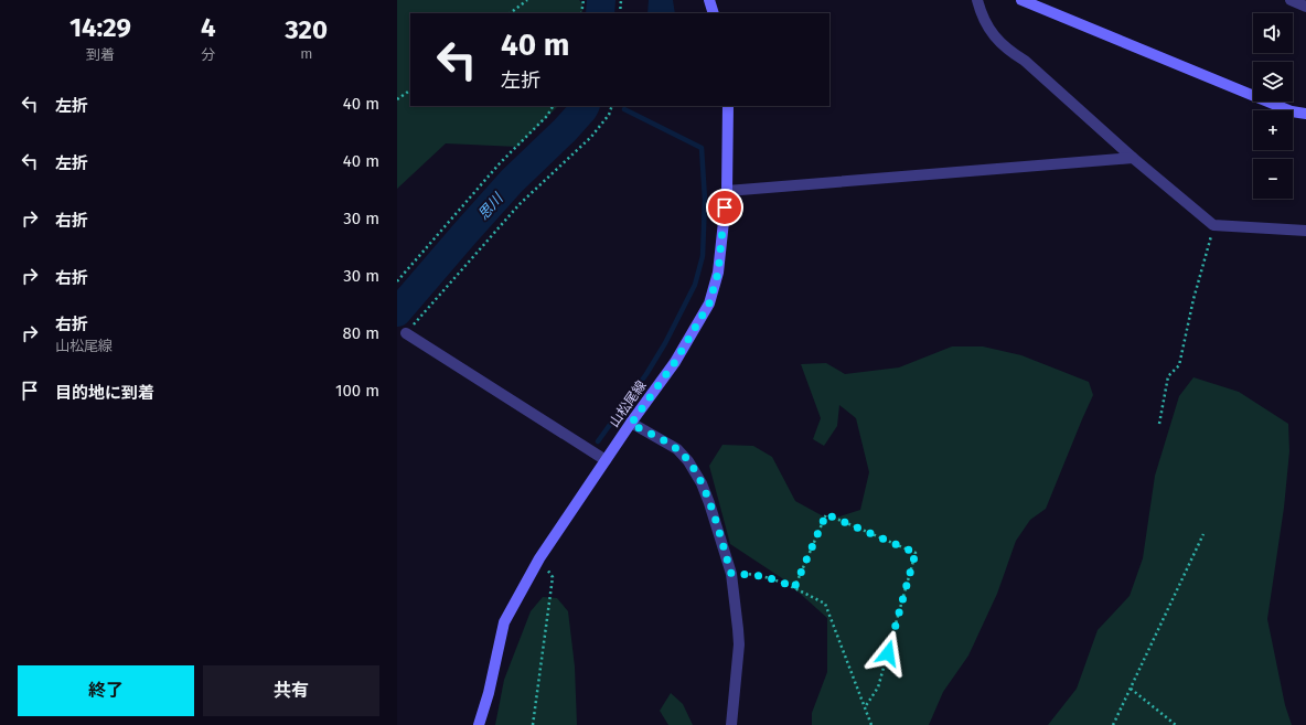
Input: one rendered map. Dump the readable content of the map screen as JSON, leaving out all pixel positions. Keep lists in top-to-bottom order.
{
  "streets": {
    "main road": ["山松尾線"]
  },
  "water": ["思川"],
  "page": {
    "eta": [
      "14:29",
      "到着",
      "4",
      "分",
      "320",
      "m"
    ],
    "map_buttons": ["+", "−"],
    "turn": ["40 m", "左折"],
    "list": [
      {
        "name": "左折",
        "value": "40 m"
      },
      {
        "name": "左折",
        "value": "40 m"
      },
      {
        "name": "右折",
        "value": "30 m"
      },
      {
        "name": "右折",
        "value": "30 m"
      },
      {
        "name": "右折",
        "note": "山松尾線",
        "value": "80 m"
      },
      {
        "name": "目的地に到着",
        "value": "100 m"
      }
    ],
    "buttons": ["終了", "共有"]
  }
}
